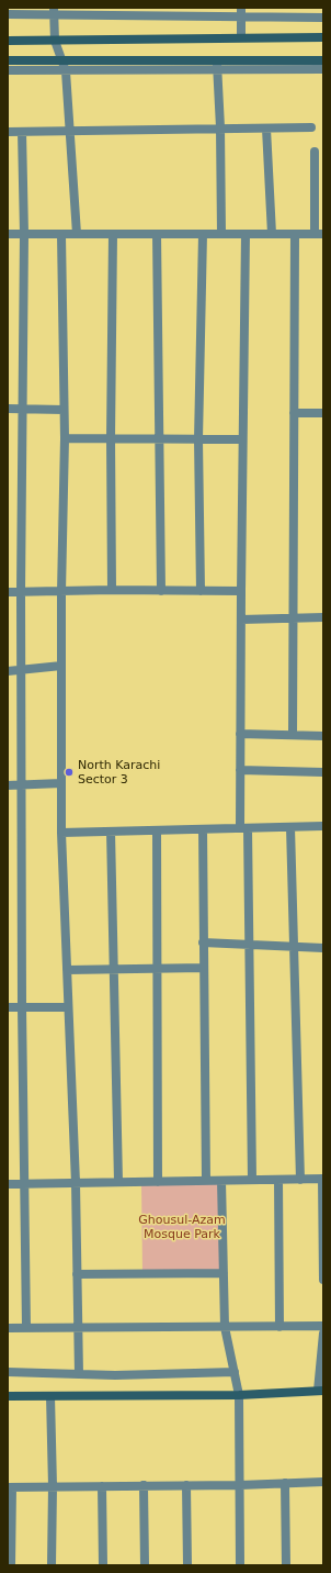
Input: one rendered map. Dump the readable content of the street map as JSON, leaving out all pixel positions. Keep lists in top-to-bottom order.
{
  "parks": ["Ghousul-Azam Mosque Park"],
  "places": ["North Karachi Sector 3"]
}
